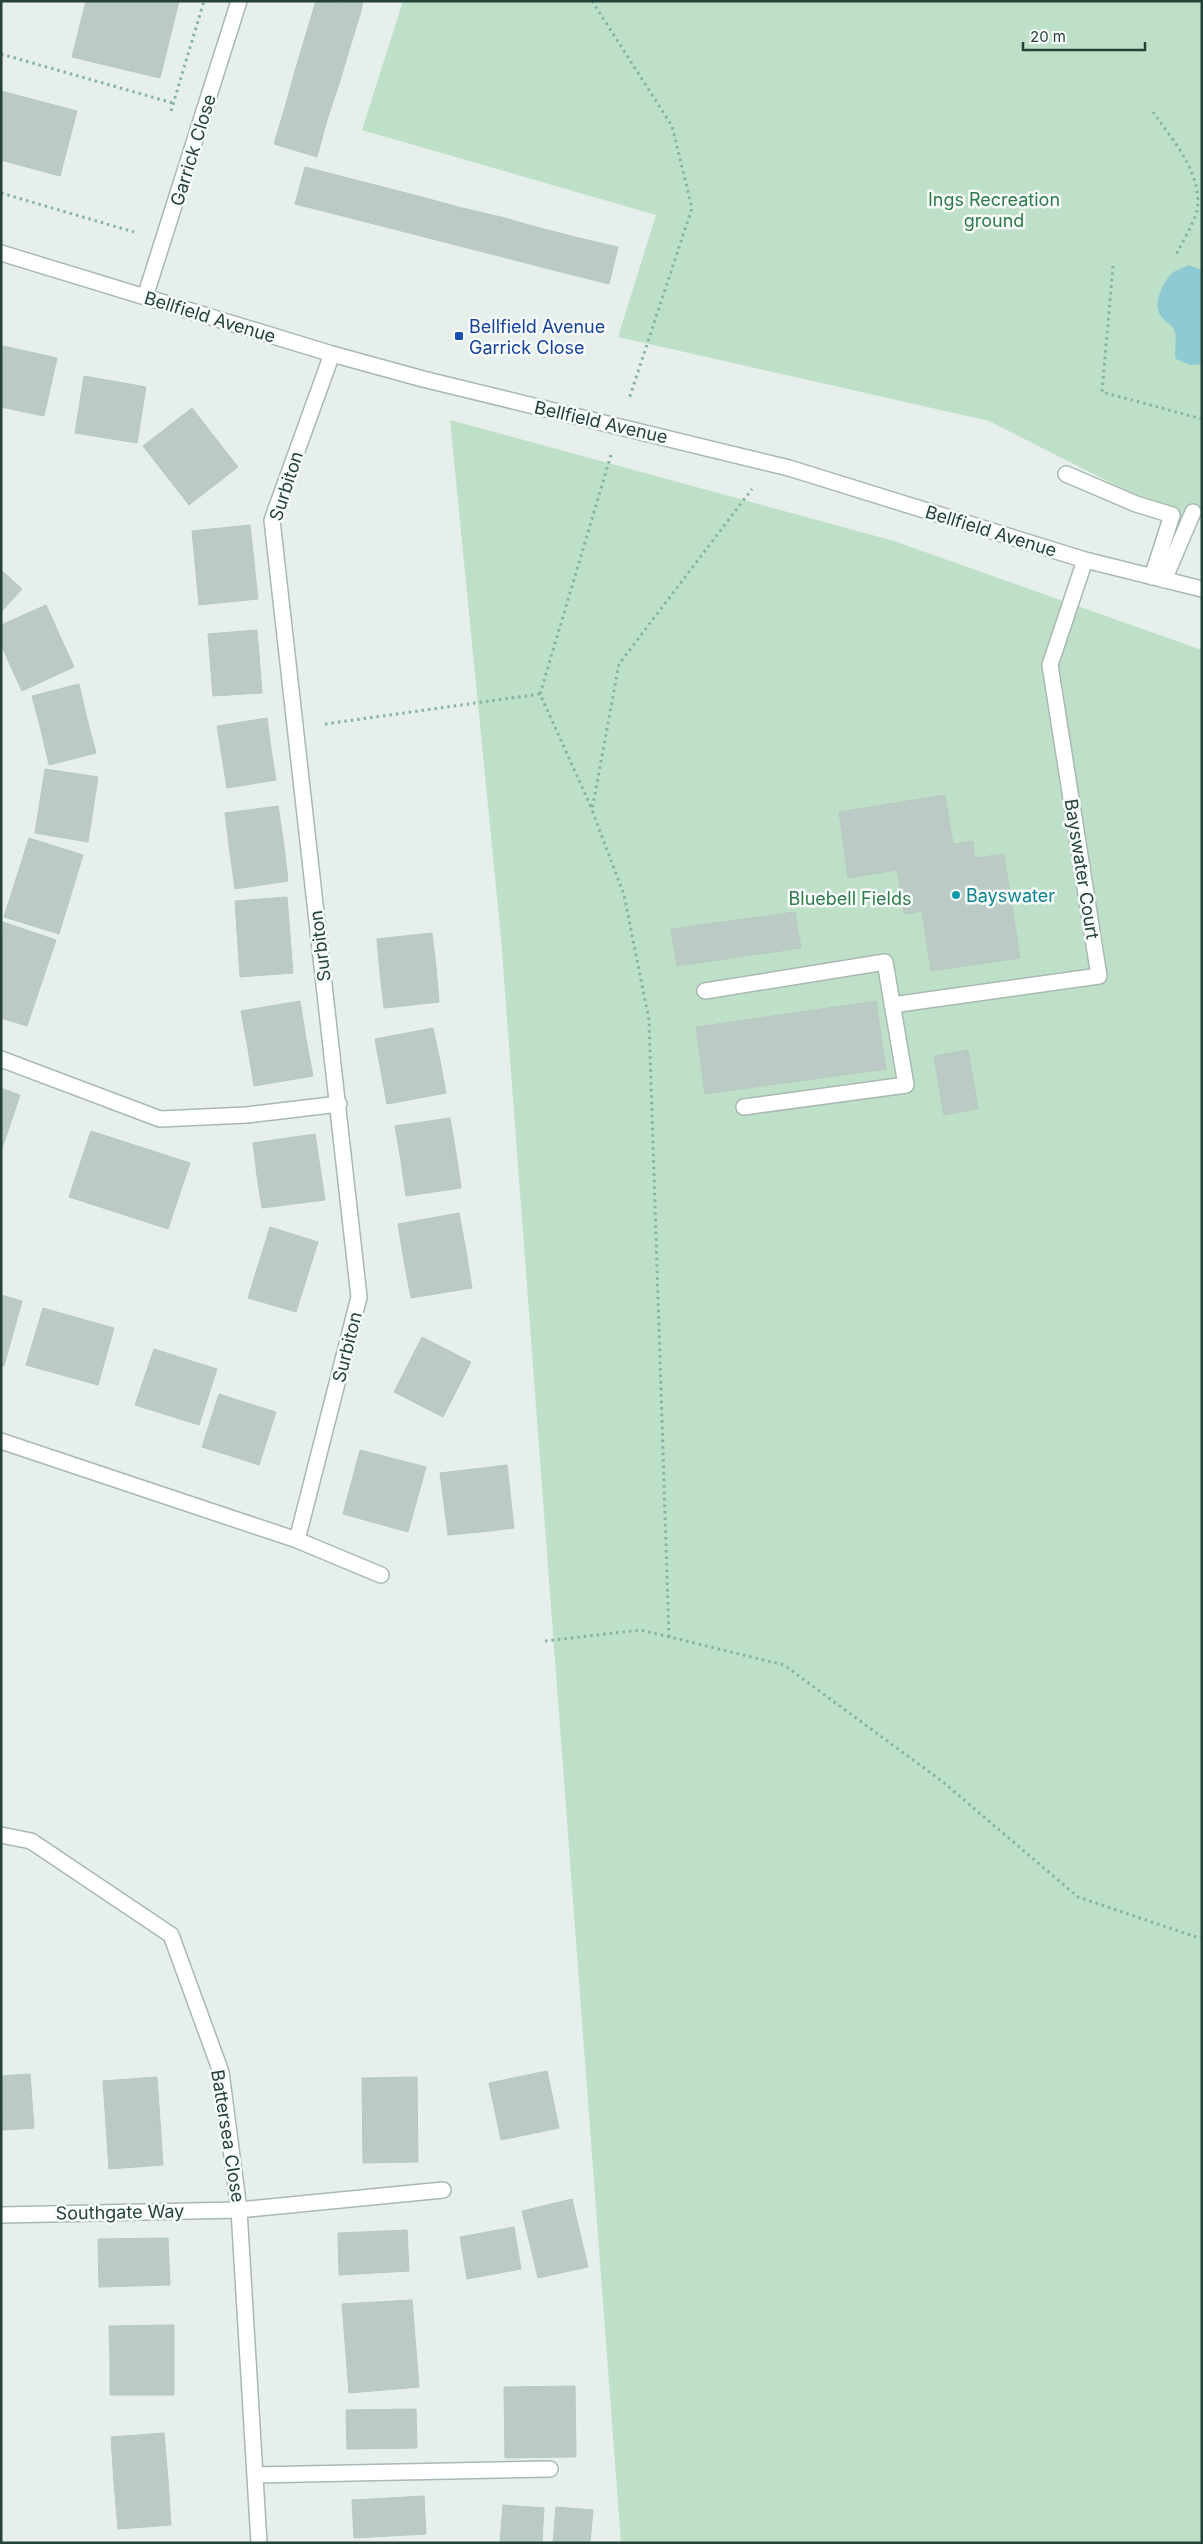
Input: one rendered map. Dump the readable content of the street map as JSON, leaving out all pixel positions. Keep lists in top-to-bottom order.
{
  "streets": {
    "street": [
      "Garrick Close",
      "Bellfield Avenue",
      "Surbiton",
      "Bayswater Court",
      "Battersea Close",
      "Southgate Way"
    ]
  },
  "crossings": [
    ["Garrick Close", "Bellfield Avenue"],
    ["Bellfield Avenue", "Surbiton"],
    ["Bellfield Avenue", "Bayswater Court"],
    ["Battersea Close", "Southgate Way"]
  ],
  "parks": ["Ings Recreation ground", "Bluebell Fields"],
  "places": {
    "transit": ["Bellfield Avenue Garrick Close"],
    "other": ["Bayswater"]
  },
  "scale_bar": "20 m"
}
